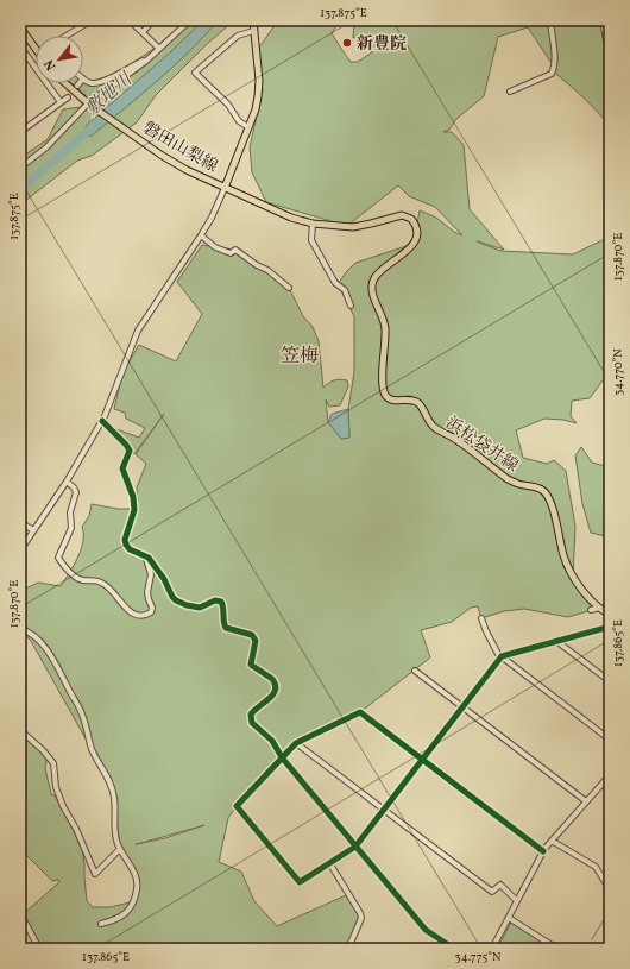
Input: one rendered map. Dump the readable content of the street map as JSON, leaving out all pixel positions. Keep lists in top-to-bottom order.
{
  "streets": {
    "main road": ["磐田山梨線", "浜松袋井線"]
  },
  "crossings": [
    ["磐田山梨線", "浜松袋井線"]
  ],
  "districts": ["笠梅"],
  "water": ["敷地川"],
  "places": ["新豊院"],
  "north": "bottom left",
  "coordinates": [
    "137.875°E",
    "137.870°E",
    "34.770°N",
    "137.865°E",
    "34.775°N"
  ]
}
